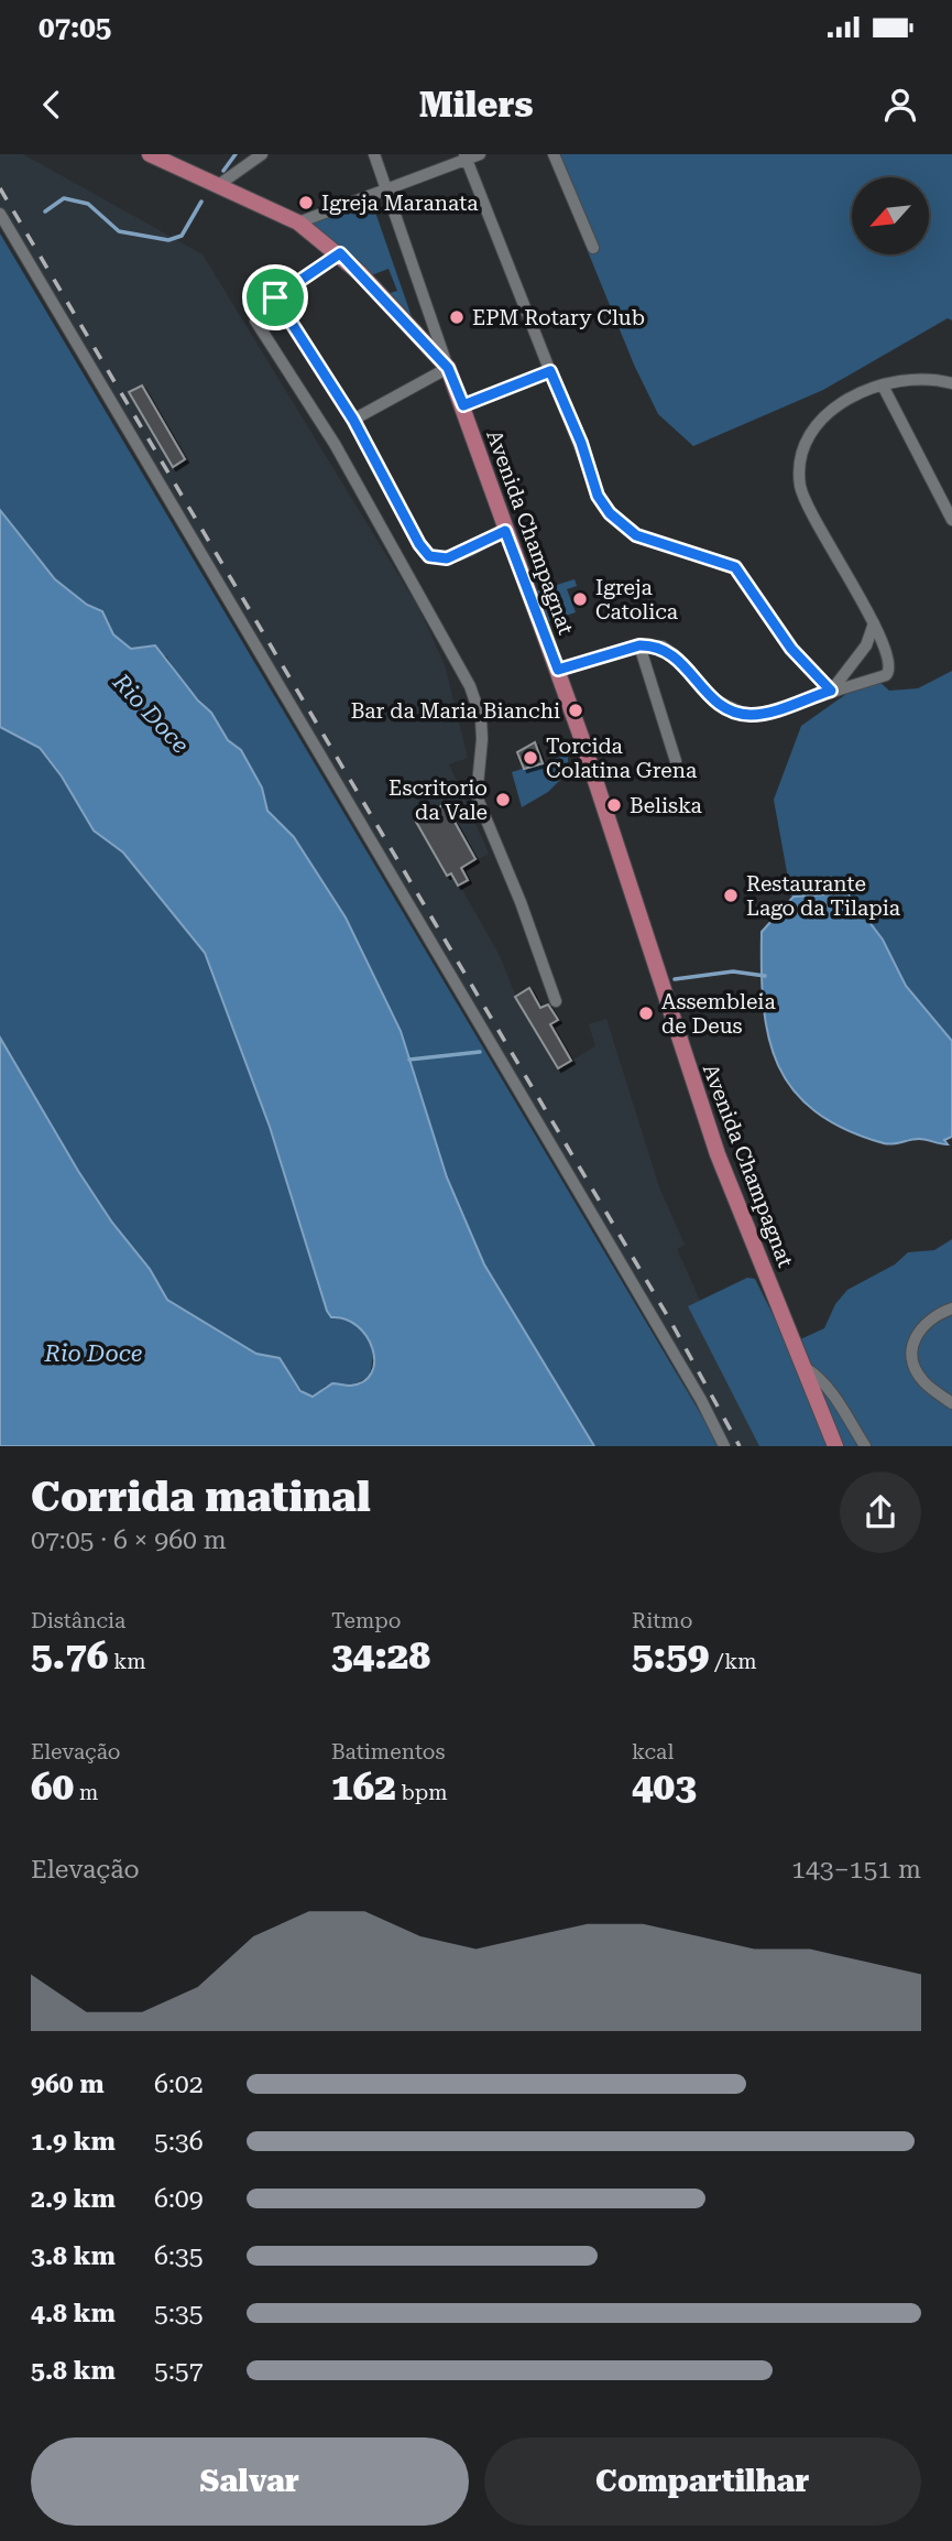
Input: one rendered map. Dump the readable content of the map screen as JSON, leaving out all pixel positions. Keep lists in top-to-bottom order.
{
  "streets": {
    "main road": ["Avenida Champagnat"]
  },
  "water": ["Rio Doce"],
  "places": [
    "Igreja Maranata",
    "EPM Rotary Club",
    "Igreja Catolica",
    "Bar da Maria Bianchi",
    "Torcida Colatina Grena",
    "Escritorio da Vale",
    "Beliska",
    "Restaurante Lago da Tilapia",
    "Assembleia de Deus"
  ],
  "north": "bottom left",
  "page": {
    "status": "07:05",
    "header": "Milers",
    "heading": ["Corrida matinal", "07:05 · 6 × 960 m"],
    "stats": [
      ["Distância", "5.76 km"],
      ["Tempo", "34:28"],
      ["Ritmo", "5:59 /km"],
      ["Elevação", "60 m"],
      ["Batimentos", "162 bpm"],
      ["kcal", "403"]
    ],
    "chart": ["Elevação", "143–151 m"],
    "list": [
      {
        "name": "960 m",
        "note": "6:02"
      },
      {
        "name": "1.9 km",
        "note": "5:36"
      },
      {
        "name": "2.9 km",
        "note": "6:09"
      },
      {
        "name": "3.8 km",
        "note": "6:35"
      },
      {
        "name": "4.8 km",
        "note": "5:35"
      },
      {
        "name": "5.8 km",
        "note": "5:57"
      }
    ],
    "buttons": ["Salvar", "Compartilhar"]
  }
}
